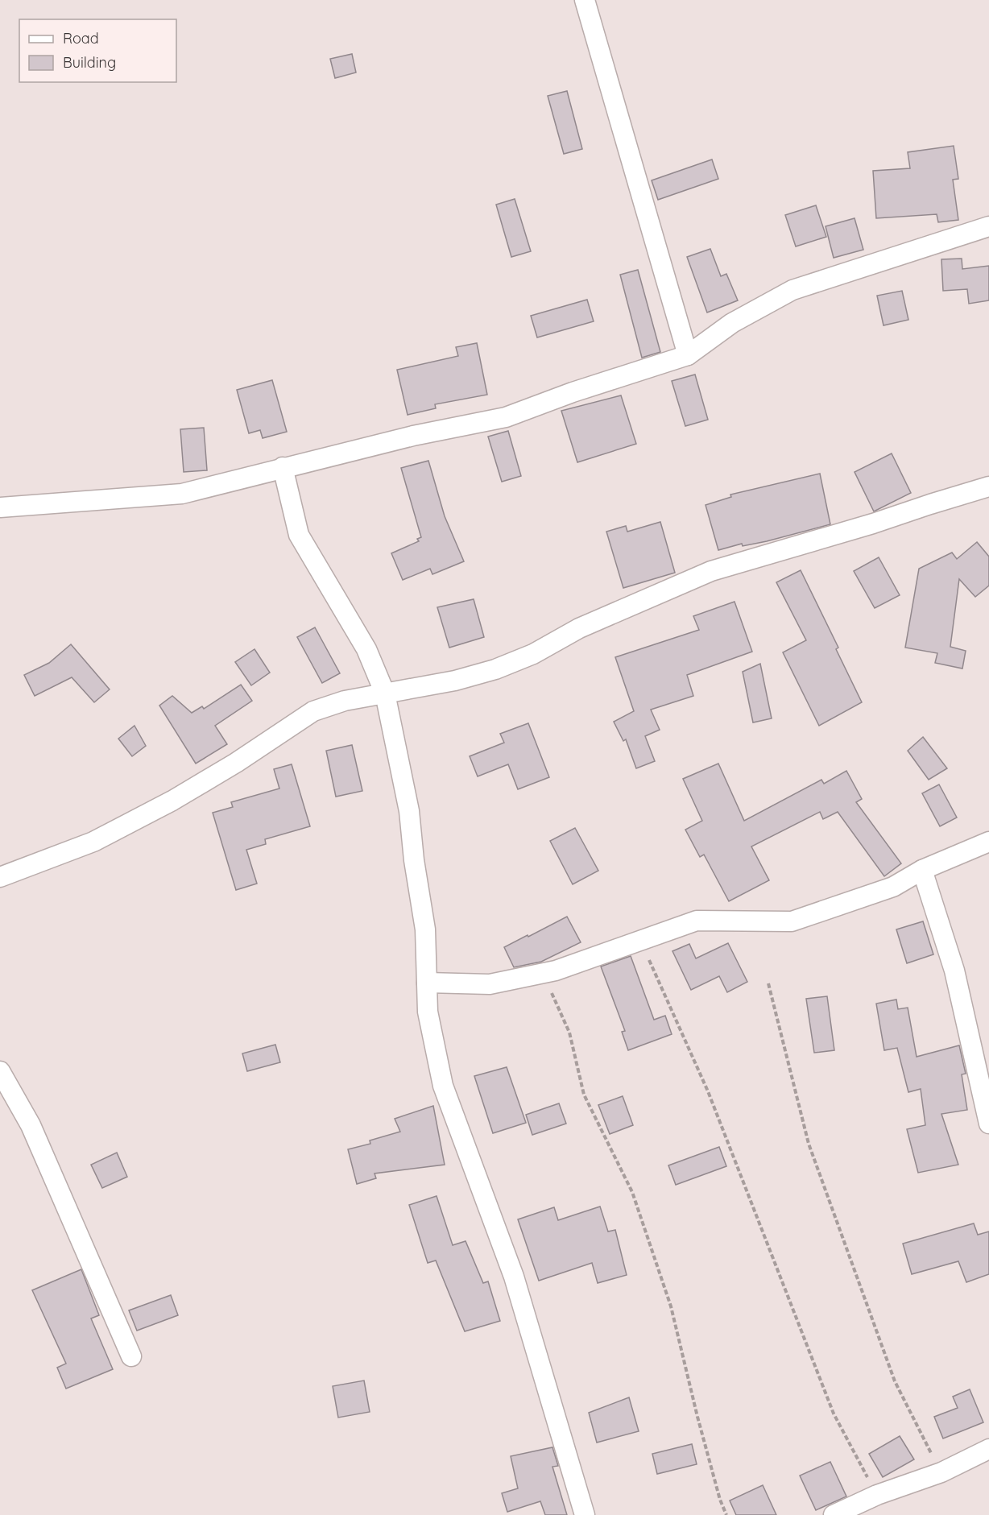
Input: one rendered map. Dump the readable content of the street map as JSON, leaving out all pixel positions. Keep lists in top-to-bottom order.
{
  "legend": ["Road", "Building"]
}
